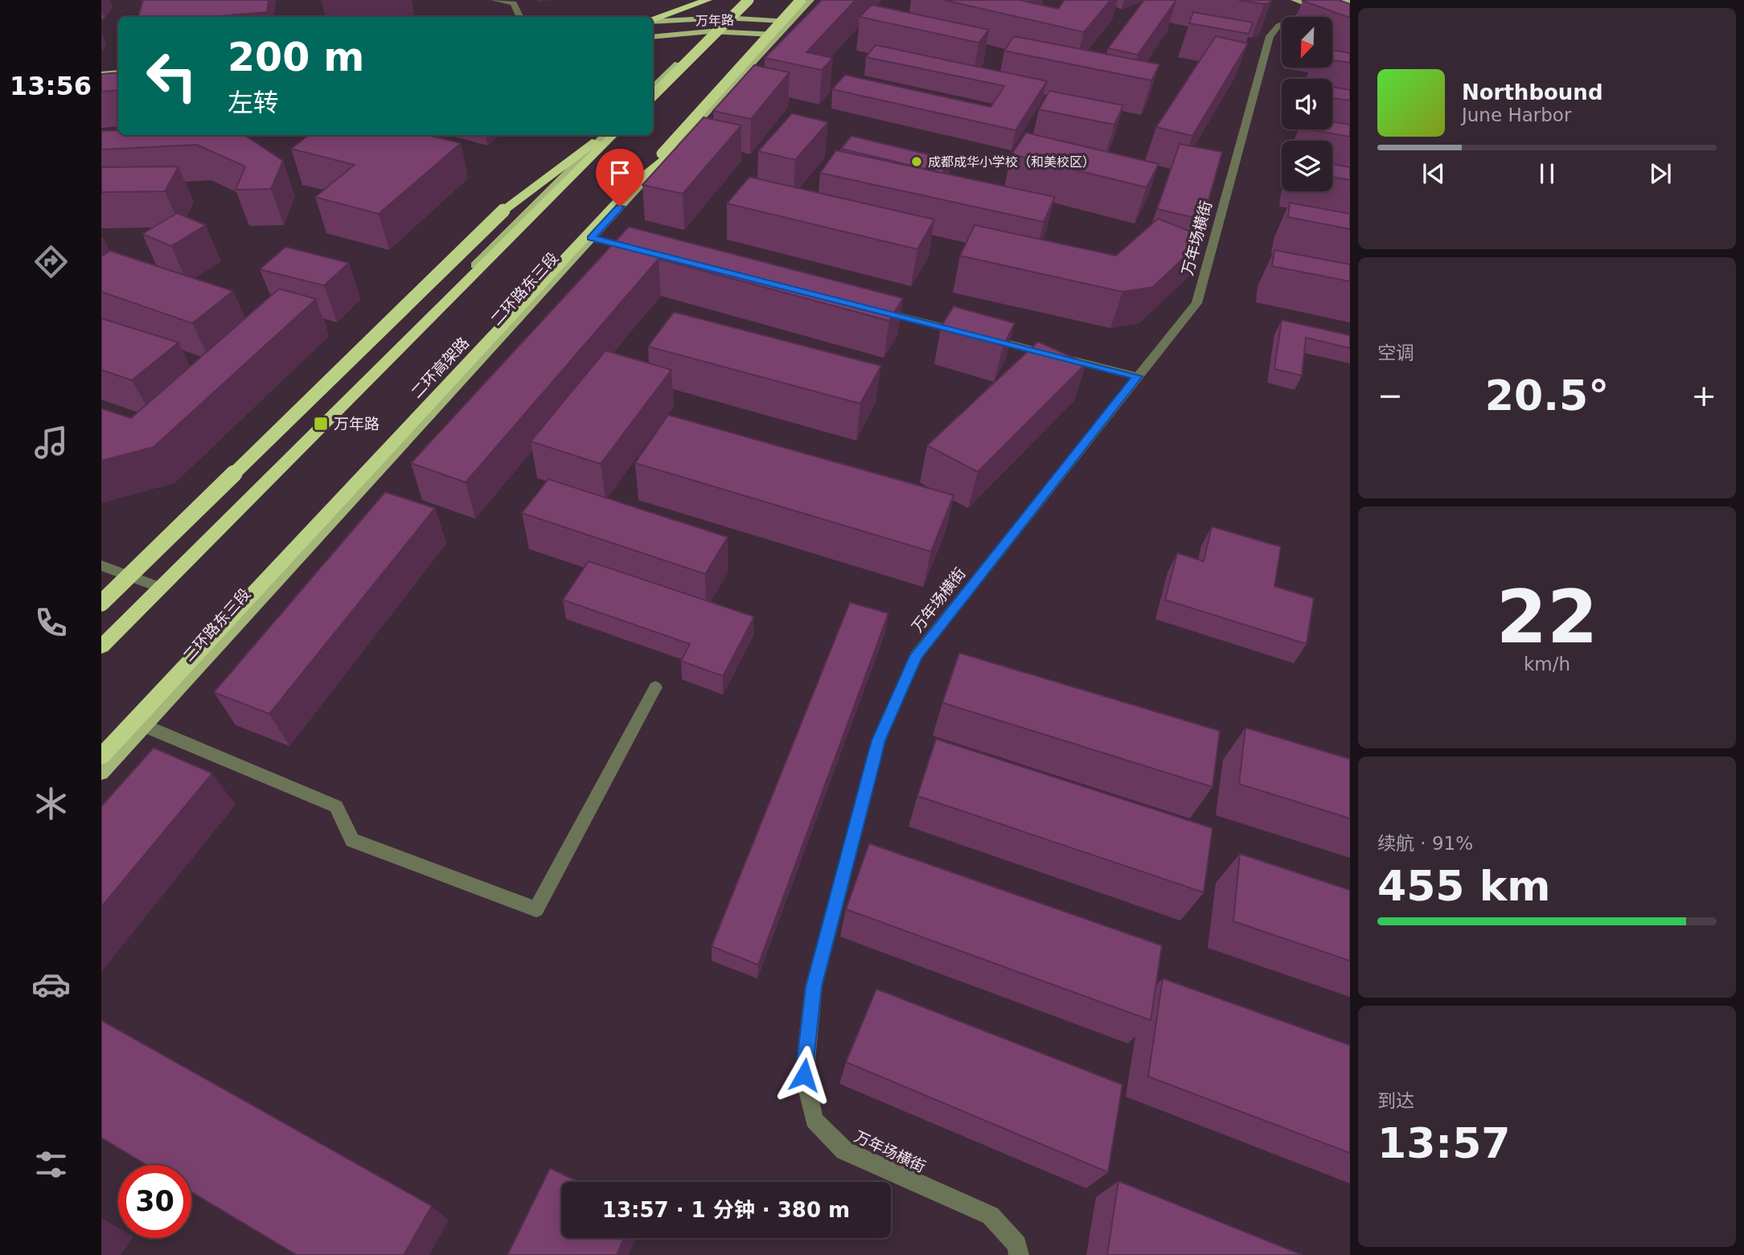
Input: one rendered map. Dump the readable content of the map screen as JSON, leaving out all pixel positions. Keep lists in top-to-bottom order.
{
  "streets": {
    "highway": ["二环高架路"],
    "main road": ["万年路", "二环路东三段"],
    "street": ["万年场横街"]
  },
  "crossings": [
    ["万年路", "二环路东三段"]
  ],
  "places": {
    "other": ["成都成华小学校（和美校区）"],
    "transit": ["万年路"]
  },
  "north": "bottom left",
  "page": {
    "tabs": "13:56",
    "turn": ["200 m", "左转"],
    "song": ["Northbound", "June Harbor"],
    "tile": [
      "空调",
      ["22", "km/h"],
      ["续航 · 91%", "455 km"],
      ["到达", "13:57"]
    ],
    "heat": ["−", "20.5°", "+"],
    "limit": "30",
    "trip": "13:57 · 1 分钟 · 380 m"
  }
}
